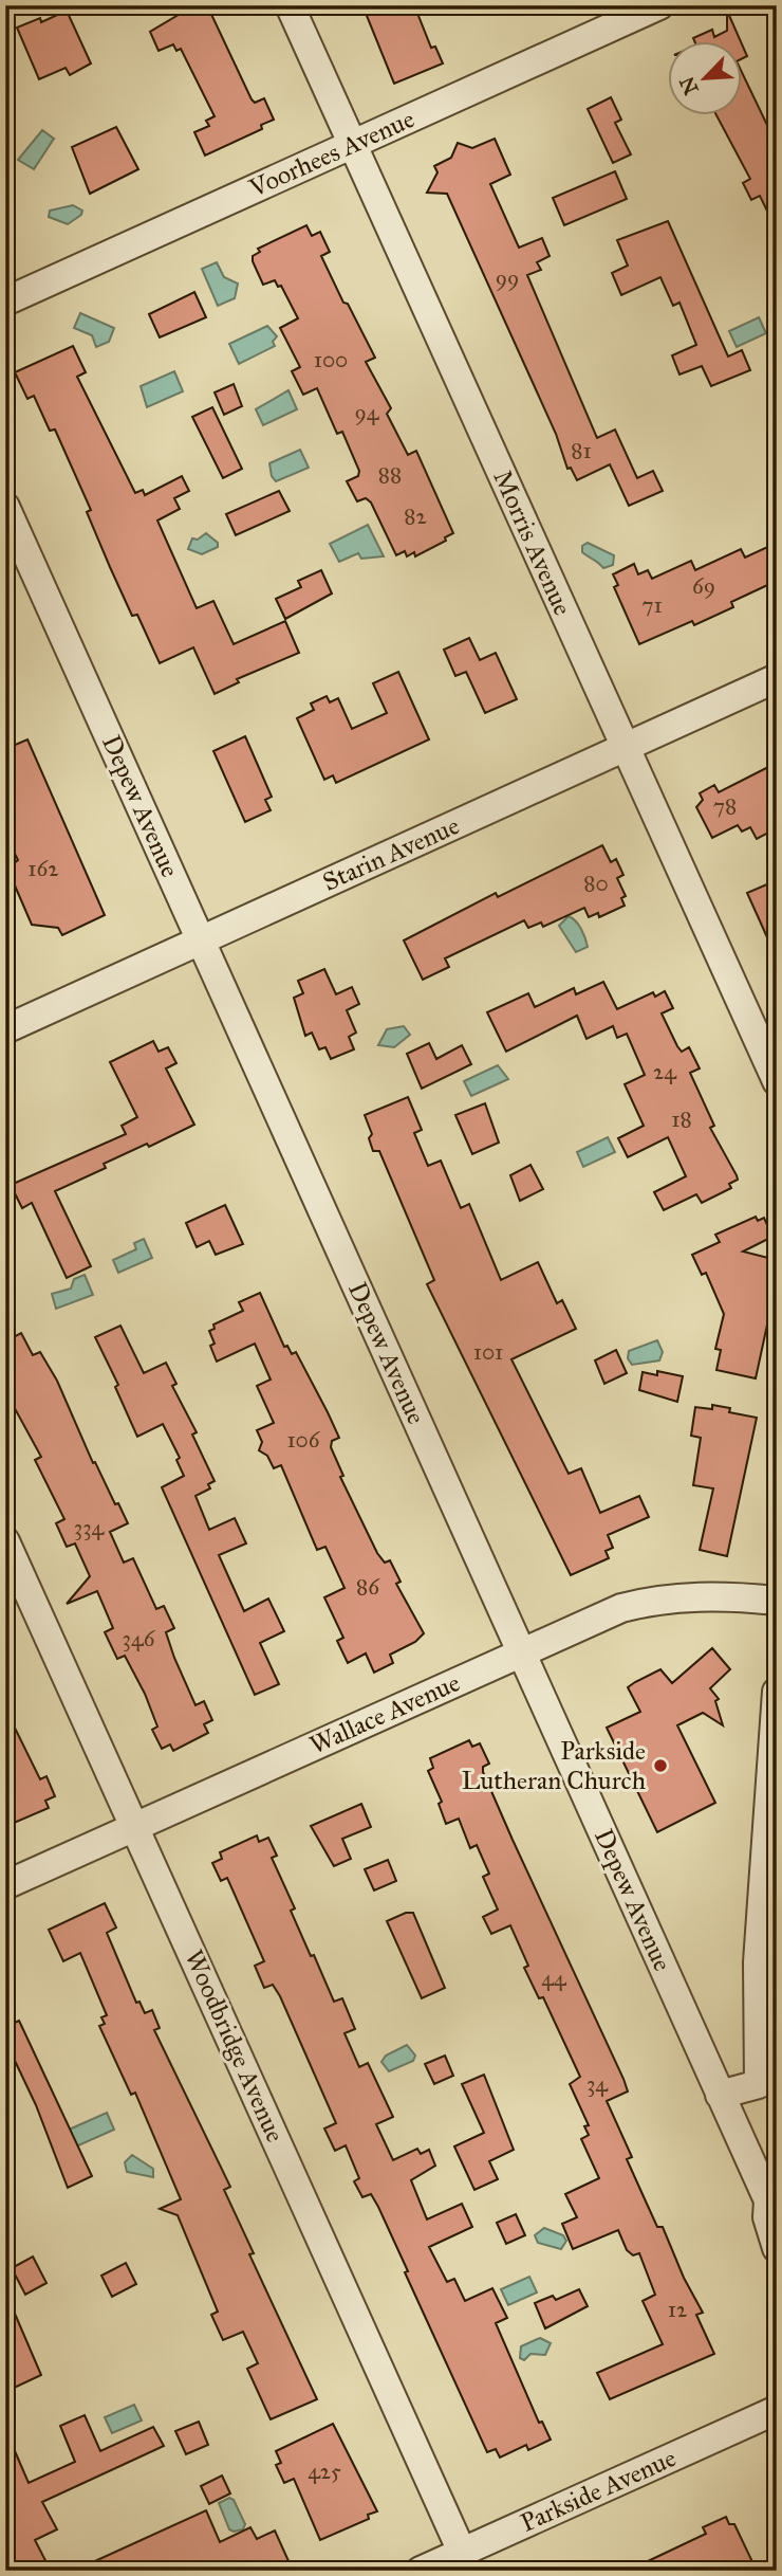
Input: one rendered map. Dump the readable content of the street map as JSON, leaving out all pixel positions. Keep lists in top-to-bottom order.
{
  "streets": {
    "street": [
      "Voorhees Avenue",
      "Morris Avenue",
      "Depew Avenue",
      "Starin Avenue",
      "Wallace Avenue",
      "Woodbridge Avenue",
      "Parkside Avenue"
    ]
  },
  "crossings": [
    ["Voorhees Avenue", "Morris Avenue"],
    ["Morris Avenue", "Starin Avenue"],
    ["Depew Avenue", "Starin Avenue"],
    ["Depew Avenue", "Wallace Avenue"],
    ["Wallace Avenue", "Woodbridge Avenue"],
    ["Woodbridge Avenue", "Parkside Avenue"]
  ],
  "places": ["Parkside Lutheran Church"],
  "house_numbers": [
    "99",
    "100",
    "94",
    "81",
    "88",
    "82",
    "69",
    "71",
    "78",
    "162",
    "80",
    "24",
    "18",
    "101",
    "106",
    "334",
    "86",
    "346",
    "44",
    "34",
    "12",
    "425"
  ],
  "north": "bottom left"
}
